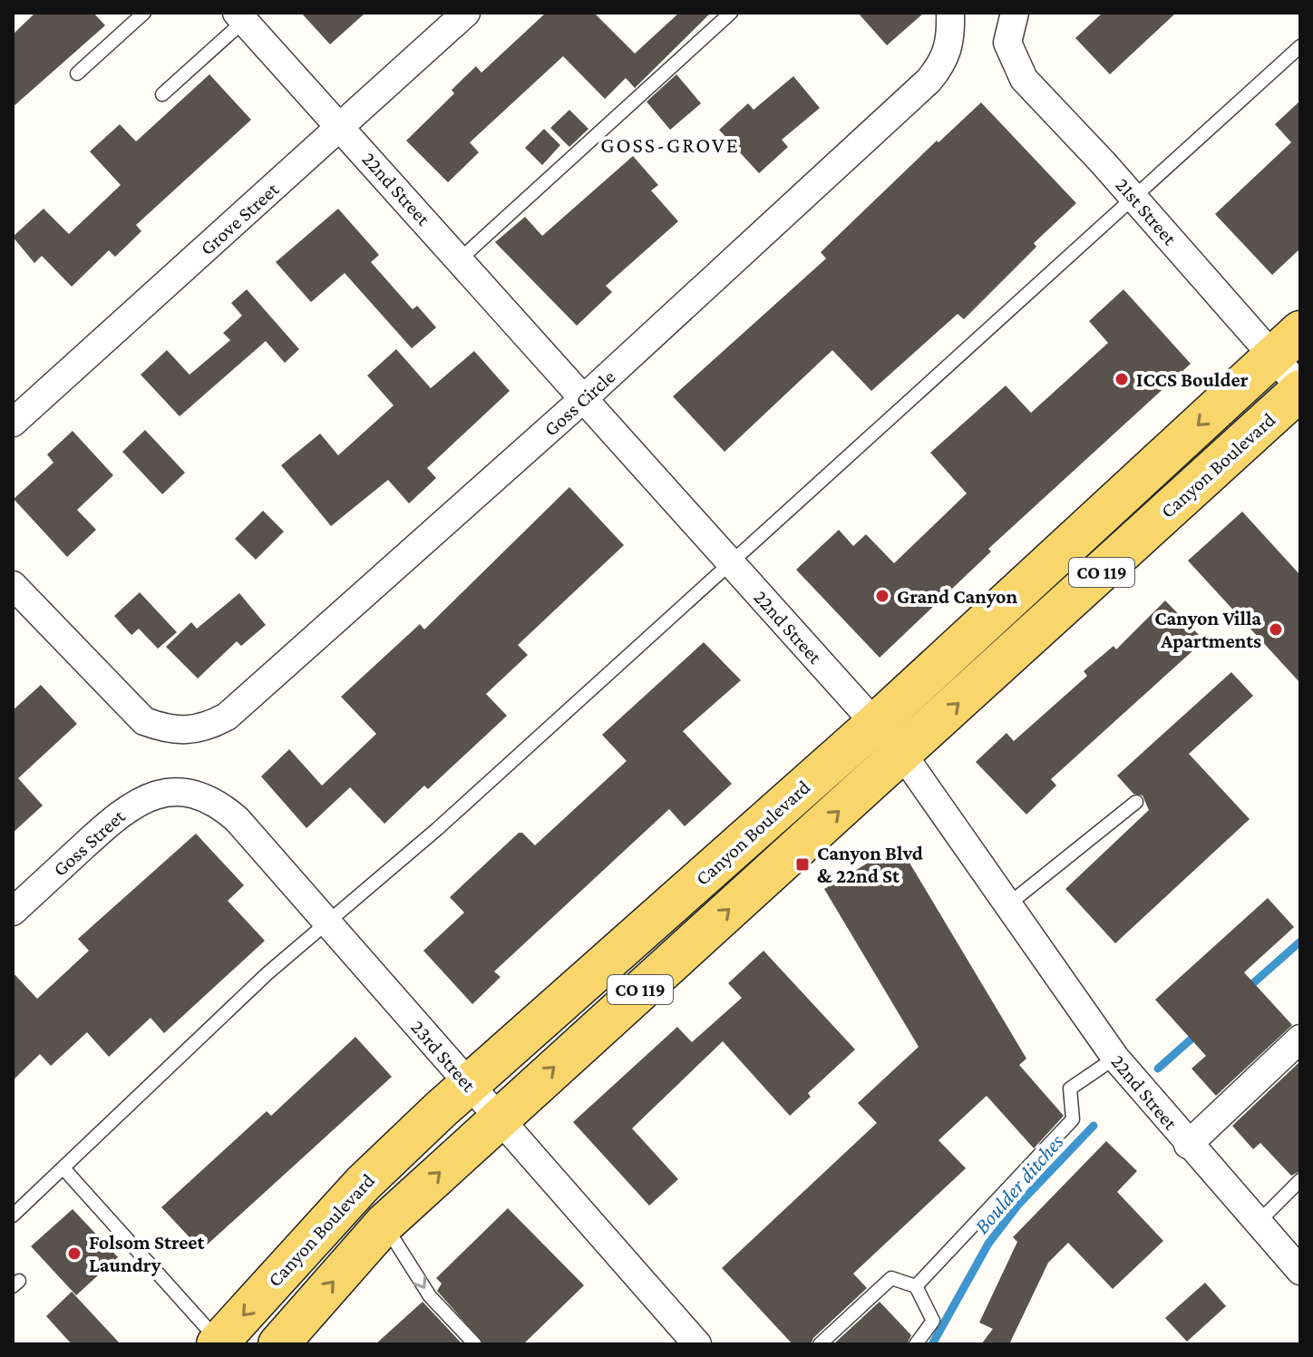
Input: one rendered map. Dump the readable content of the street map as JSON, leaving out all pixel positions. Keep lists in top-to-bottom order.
{
  "streets": {
    "main road": ["Canyon Boulevard", "CO 119"],
    "street": [
      "22nd Street",
      "21st Street",
      "Grove Street",
      "Goss Circle",
      "Goss Street",
      "23rd Street"
    ]
  },
  "crossings": [
    ["22nd Street", "Grove Street"],
    ["22nd Street", "Goss Circle"],
    ["22nd Street", "Canyon Boulevard"],
    ["21st Street", "Canyon Boulevard"],
    ["Canyon Boulevard", "23rd Street"],
    ["Goss Street", "23rd Street"]
  ],
  "districts": ["GOSS-GROVE"],
  "water": ["Boulder ditches"],
  "places": {
    "other": [
      "ICCS Boulder",
      "Grand Canyon",
      "Canyon Villa Apartments",
      "Folsom Street Laundry"
    ],
    "transit": ["Canyon Blvd & 22nd St"]
  }
}
